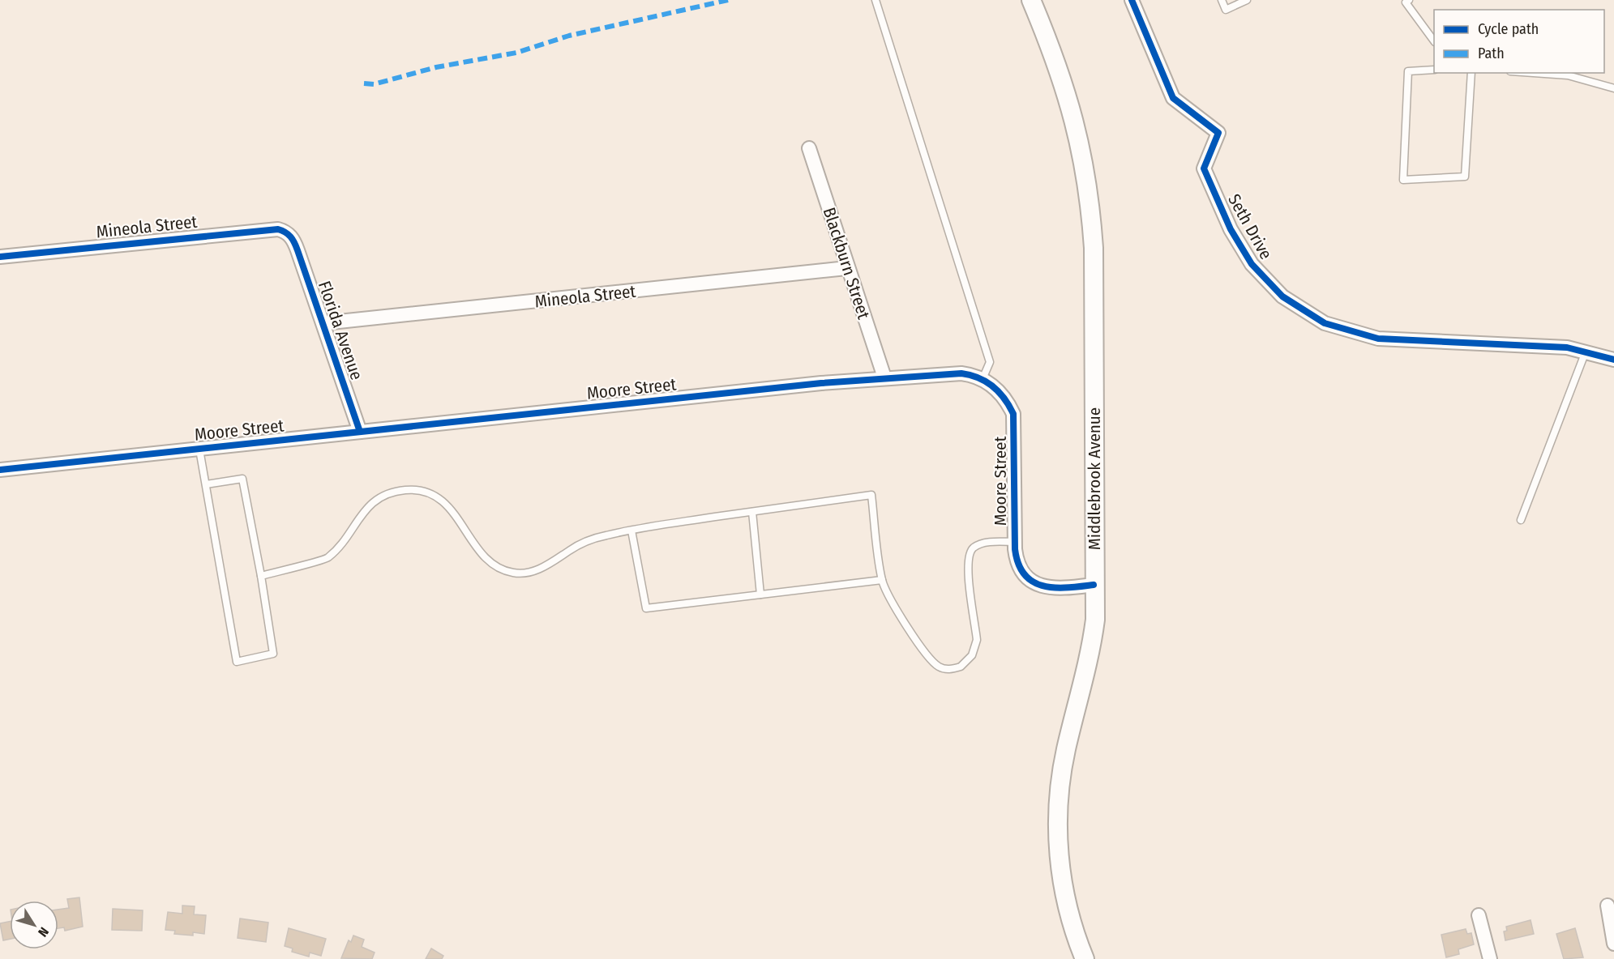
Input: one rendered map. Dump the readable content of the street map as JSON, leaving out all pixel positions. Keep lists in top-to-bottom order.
{
  "streets": {
    "main road": ["Middlebrook Avenue"],
    "street": [
      "Mineola Street",
      "Seth Drive",
      "Blackburn Street",
      "Florida Avenue",
      "Moore Street"
    ]
  },
  "crossings": [
    ["Mineola Street", "Blackburn Street"],
    ["Mineola Street", "Florida Avenue"],
    ["Blackburn Street", "Moore Street"],
    ["Florida Avenue", "Moore Street"],
    ["Moore Street", "Middlebrook Avenue"]
  ],
  "legend": ["Cycle path", "Path"],
  "north": "bottom right"
}
